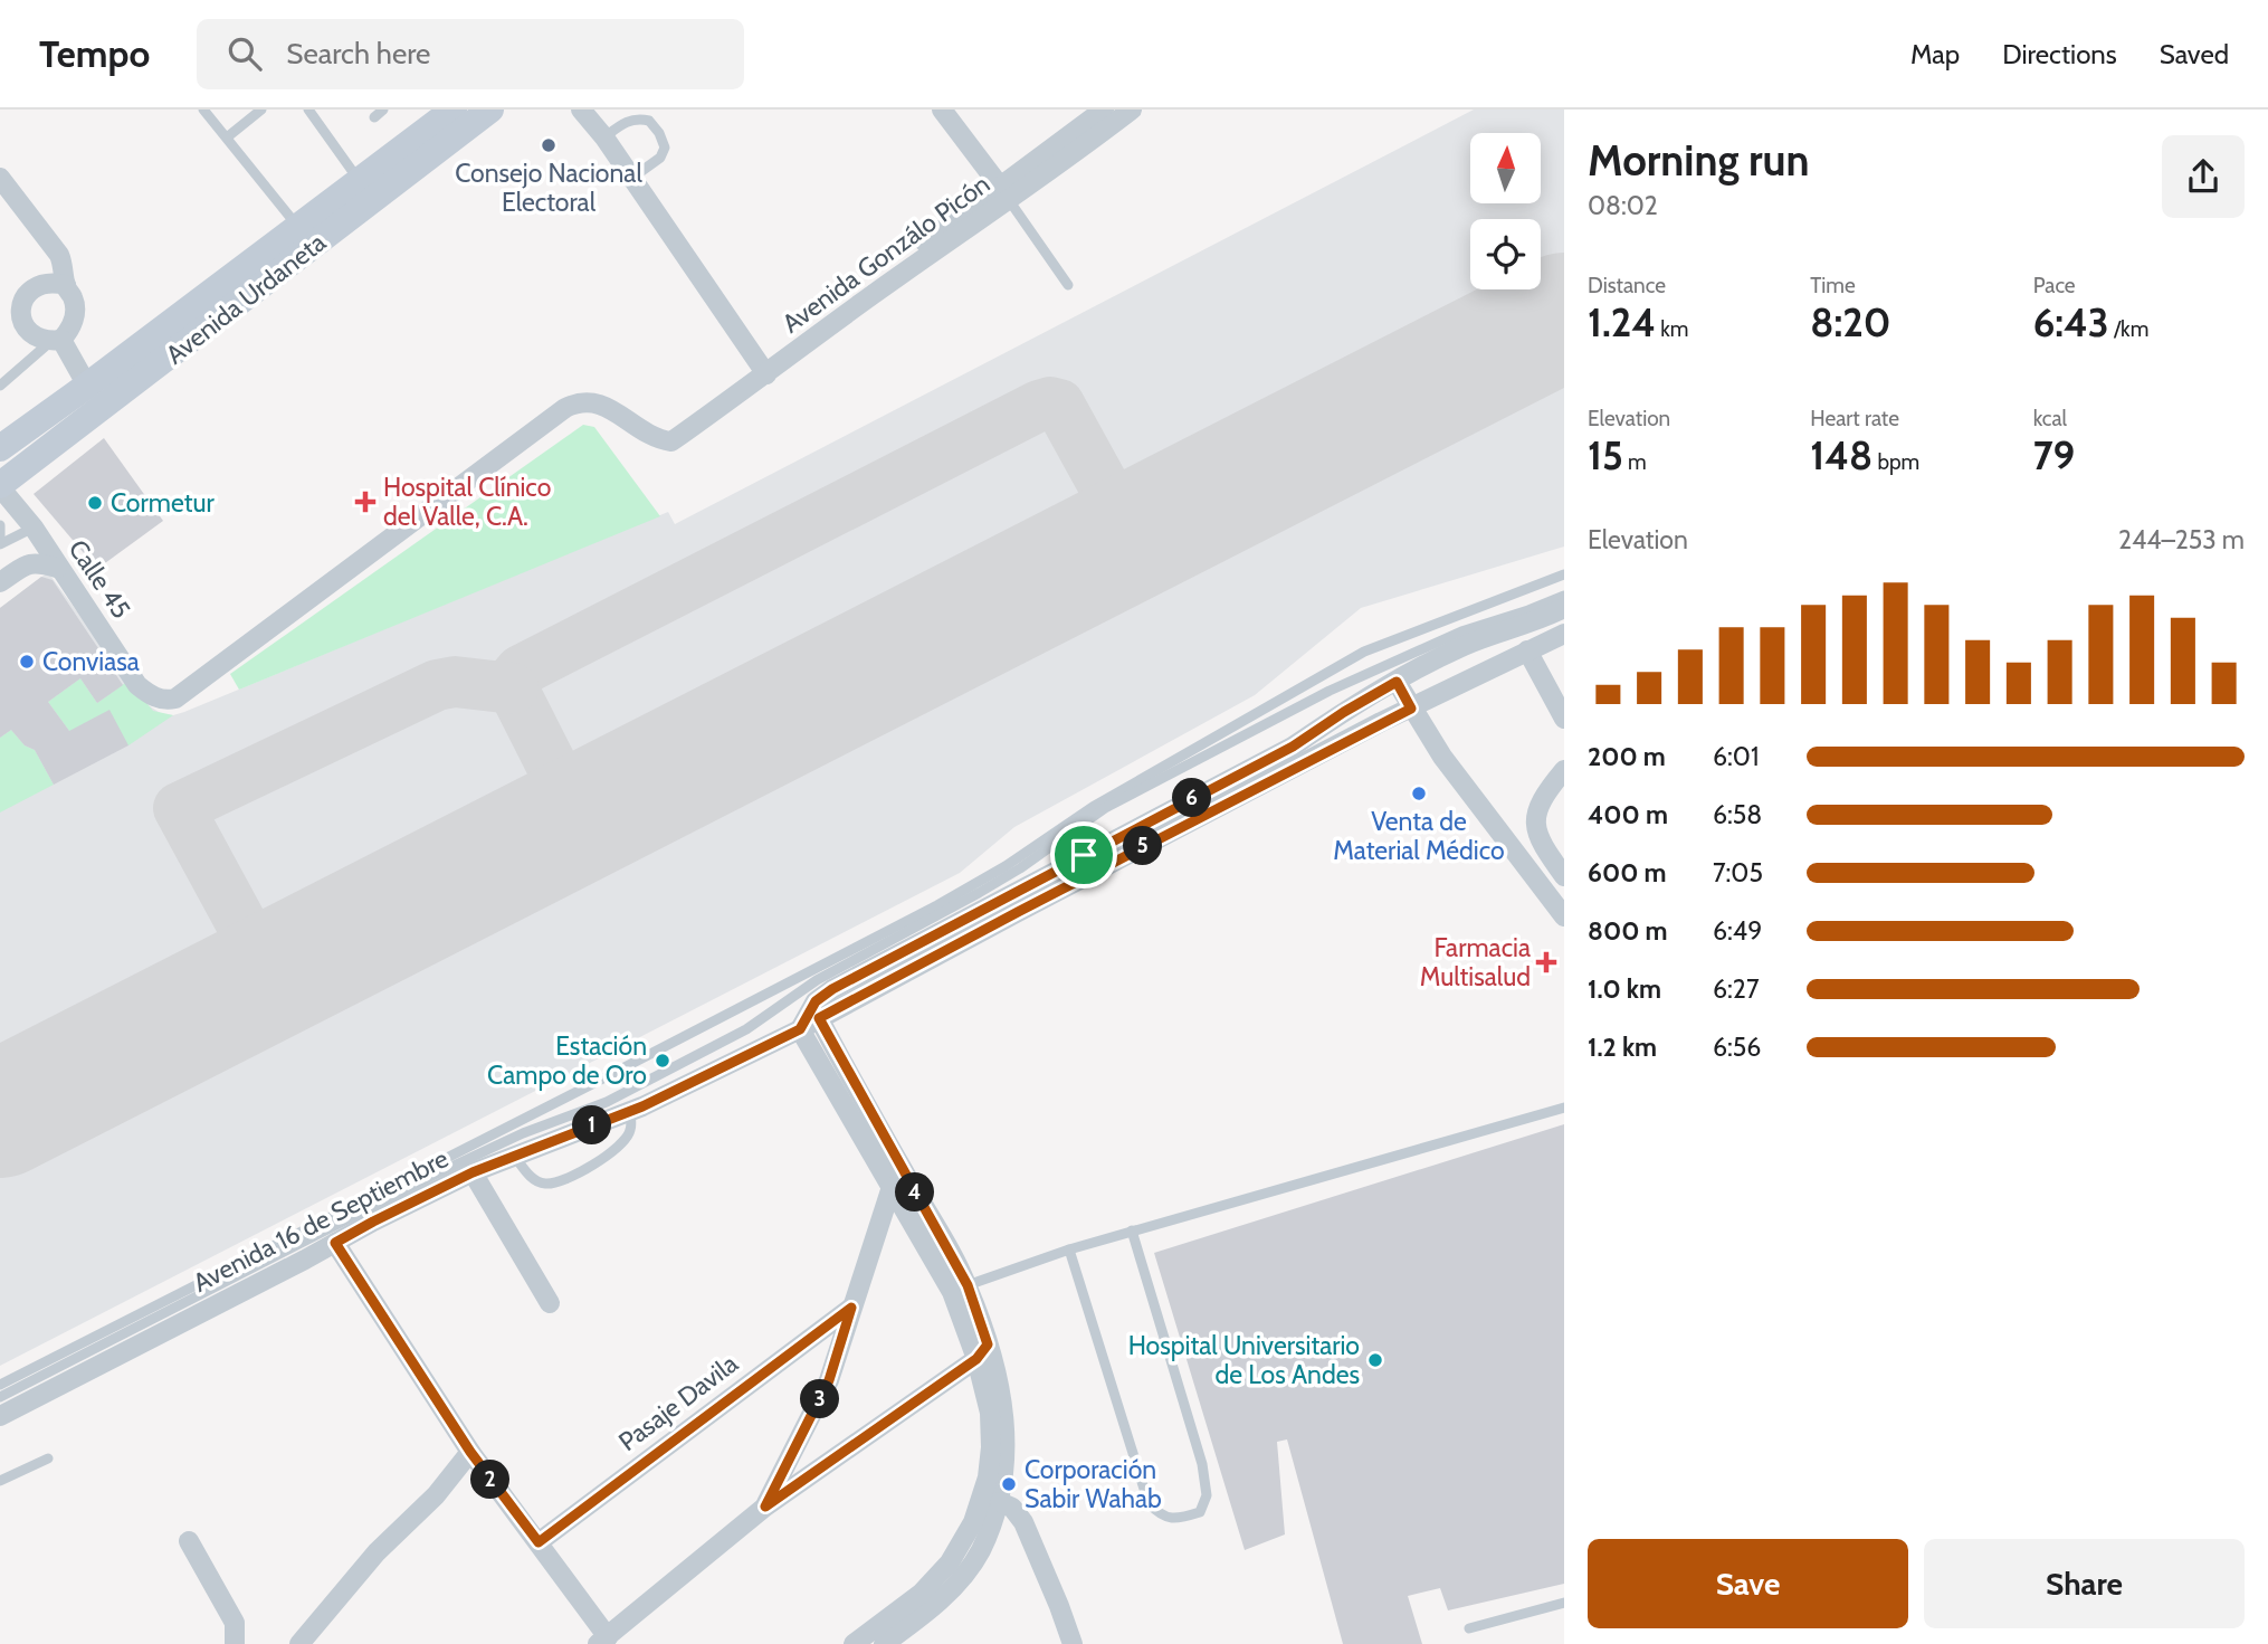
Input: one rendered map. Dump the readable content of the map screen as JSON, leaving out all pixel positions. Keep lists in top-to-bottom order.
{
  "streets": {
    "street": [
      "Avenida Gonzálo Picón",
      "Avenida Urdaneta",
      "Calle 45",
      "Avenida 16 de Septiembre",
      "Pasaje Davila"
    ]
  },
  "crossings": [
    ["Avenida Gonzálo Picón", "Calle 45"],
    ["Avenida Urdaneta", "Calle 45"]
  ],
  "places": {
    "other": [
      "Consejo Nacional Electoral",
      "Cormetur",
      "Conviasa",
      "Venta de Material Médico",
      "Estación Campo de Oro",
      "Hospital Universitario de Los Andes",
      "Corporación Sabir Wahab"
    ],
    "health": ["Hospital Clínico del Valle, C.A.", "Farmacia Multisalud"]
  },
  "north": "top",
  "page": {
    "header": "Tempo",
    "search": "Search here",
    "nav": ["Map", "Directions", "Saved"],
    "heading": ["Morning run", "08:02"],
    "stats": [
      ["Distance", "1.24 km"],
      ["Time", "8:20"],
      ["Pace", "6:43 /km"],
      ["Elevation", "15 m"],
      ["Heart rate", "148 bpm"],
      ["kcal", "79"]
    ],
    "chart": ["Elevation", "244–253 m"],
    "list": [
      {
        "name": "200 m",
        "note": "6:01"
      },
      {
        "name": "400 m",
        "note": "6:58"
      },
      {
        "name": "600 m",
        "note": "7:05"
      },
      {
        "name": "800 m",
        "note": "6:49"
      },
      {
        "name": "1.0 km",
        "note": "6:27"
      },
      {
        "name": "1.2 km",
        "note": "6:56"
      }
    ],
    "pins": [
      "6",
      "5",
      "1",
      "4",
      "3",
      "2"
    ],
    "buttons": ["Save", "Share"]
  }
}
